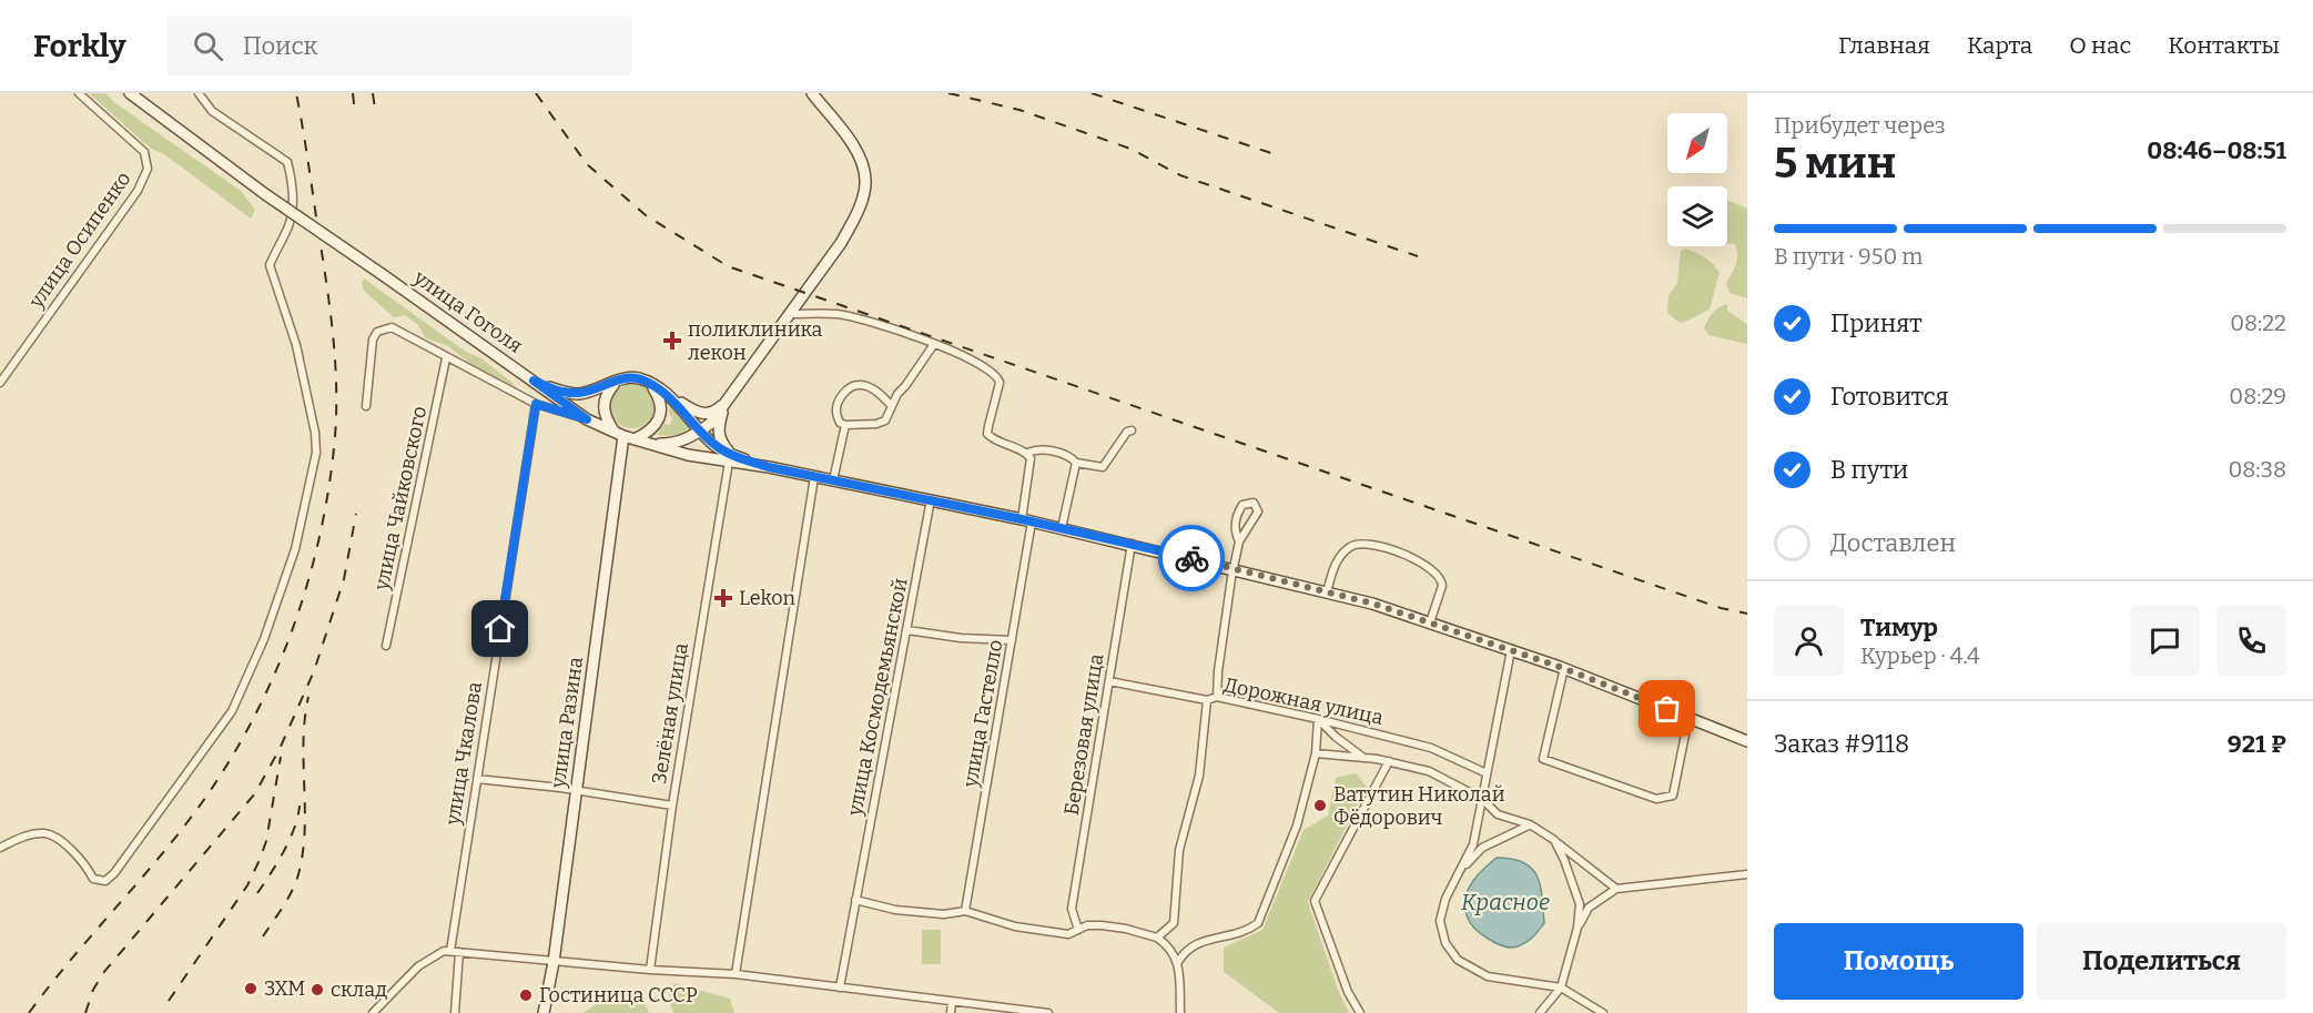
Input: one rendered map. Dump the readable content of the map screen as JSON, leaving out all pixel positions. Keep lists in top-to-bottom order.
{
  "streets": {
    "main road": ["улица Гоголя", "улица Разина"],
    "street": [
      "улица Осипенко",
      "улица Чайковского",
      "улица Космодемьянской",
      "Дорожная улица",
      "Зелёная улица",
      "улица Гастелло",
      "Березовая улица",
      "улица Чкалова"
    ]
  },
  "crossings": [
    ["Дорожная улица", "Березовая улица"]
  ],
  "water": ["Красное"],
  "places": {
    "health": ["поликлиника лекон", "Lekon"],
    "other": [
      "Ватутин Николай Фёдорович",
      "ЗХМ",
      "склад",
      "Гостиница СССР"
    ]
  },
  "north": "bottom left",
  "page": {
    "header": "Forkly",
    "search": "Поиск",
    "nav": [
      "Главная",
      "Карта",
      "О нас",
      "Контакты"
    ],
    "heading": ["5 мин", "Прибудет через", "08:46–08:51"],
    "panel": [
      "Тимур",
      "Курьер · 4.4",
      "Заказ #9118",
      "921 ₽"
    ],
    "bar": "В пути · 950 m",
    "list": [
      ["Принят", "08:22"],
      ["Готовится", "08:29"],
      ["В пути", "08:38"],
      "Доставлен"
    ],
    "buttons": ["Помощь", "Поделиться"]
  }
}
